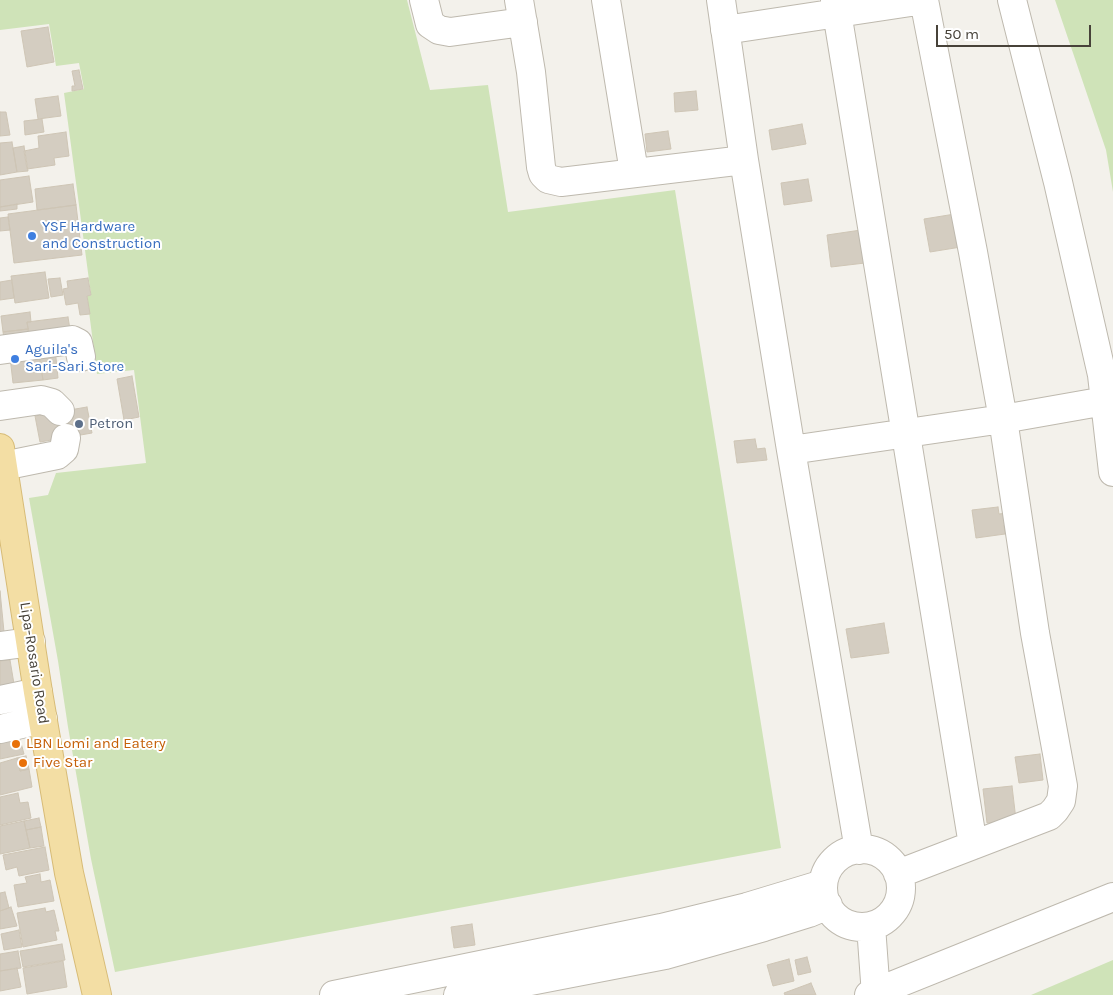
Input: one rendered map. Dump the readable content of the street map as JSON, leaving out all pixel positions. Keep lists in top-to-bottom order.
{
  "streets": {
    "main road": ["Lipa-Rosario Road"]
  },
  "places": [
    "YSF Hardware and Construction",
    "Aguila's Sari-Sari Store",
    "Petron",
    "LBN Lomi and Eatery",
    "Five Star"
  ],
  "scale_bar": "50 m"
}
